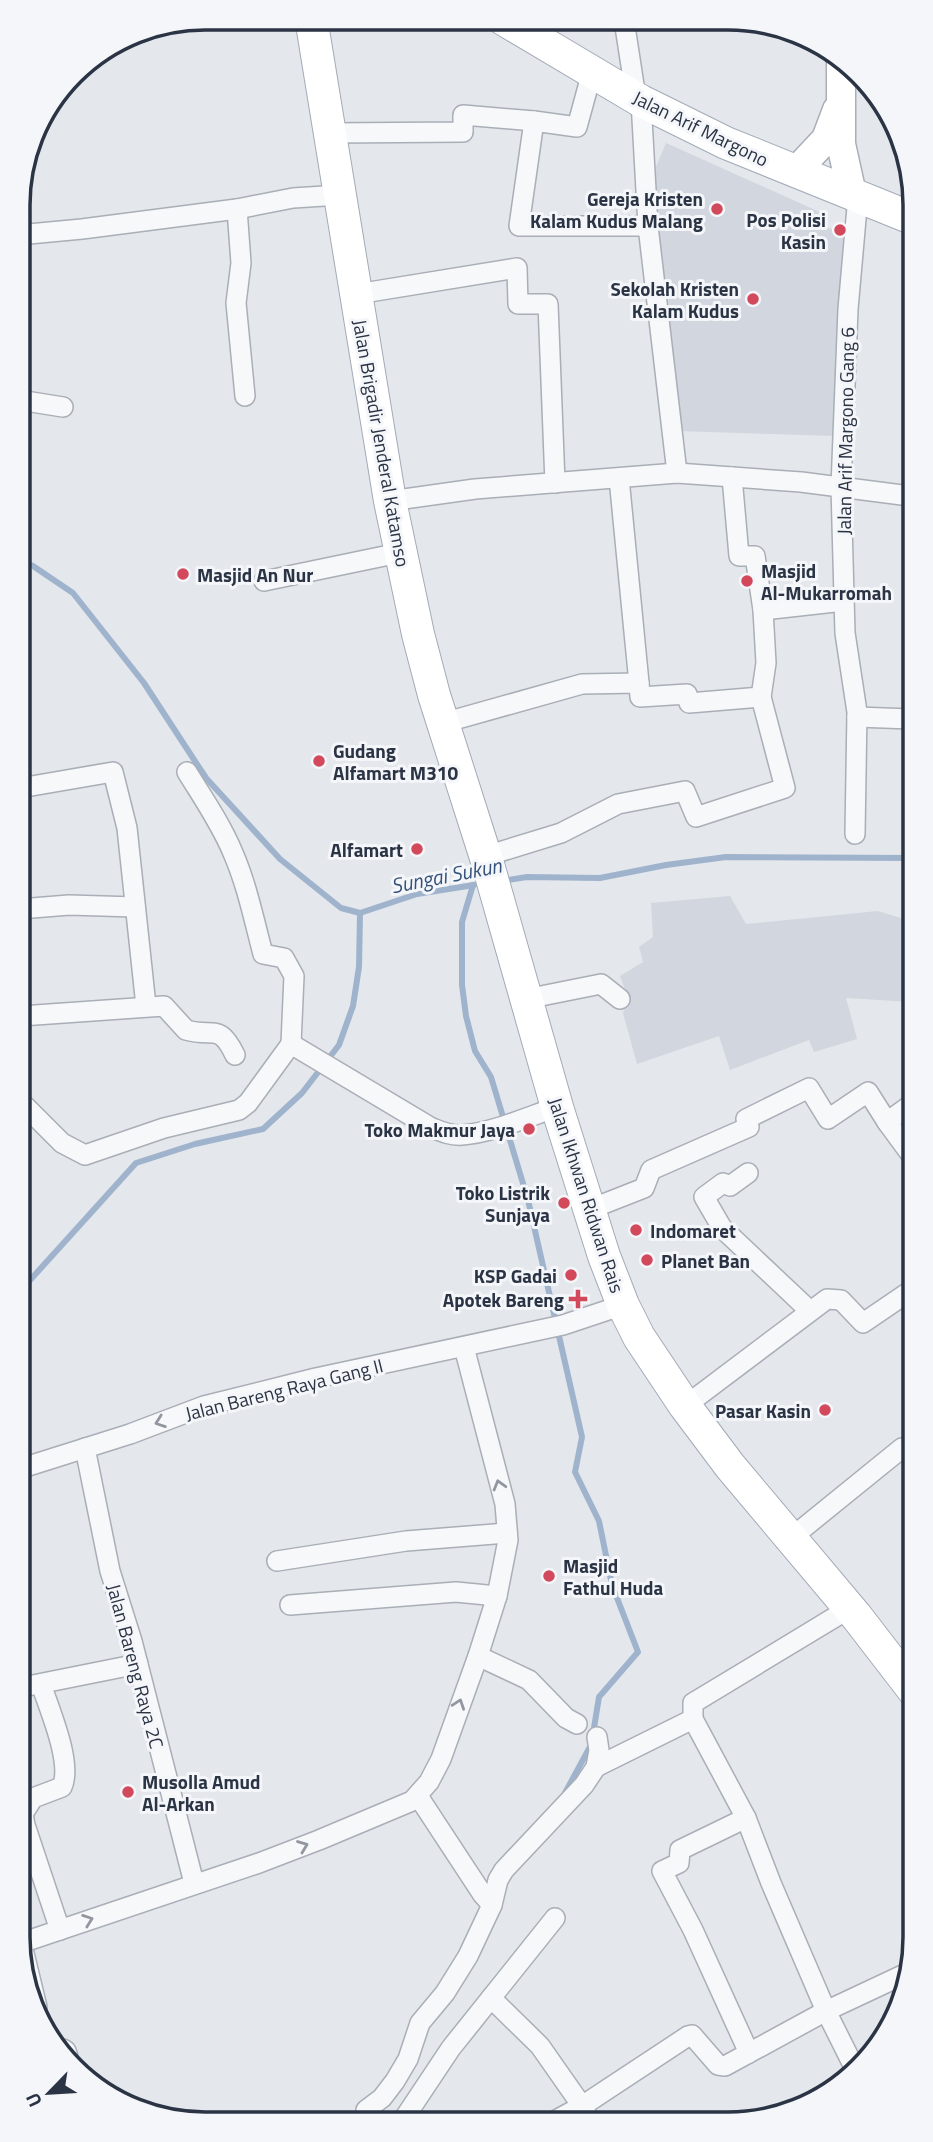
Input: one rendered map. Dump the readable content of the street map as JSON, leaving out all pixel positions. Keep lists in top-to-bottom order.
{
  "streets": {
    "main road": ["Jalan Arif Margono", "Jalan Brigadir Jenderal Katamso", "Jalan Ikhwan Ridwan Rais"],
    "street": ["Jalan Arif Margono Gang 6", "Jalan Bareng Raya Gang II", "Jalan Bareng Raya 2C"]
  },
  "crossings": [
    ["Jalan Arif Margono", "Jalan Arif Margono Gang 6"],
    ["Jalan Brigadir Jenderal Katamso", "Jalan Ikhwan Ridwan Rais"],
    ["Jalan Ikhwan Ridwan Rais", "Jalan Bareng Raya Gang II"],
    ["Jalan Bareng Raya Gang II", "Jalan Bareng Raya 2C"]
  ],
  "one_way": ["Jalan Bareng Raya Gang II"],
  "water": ["Sungai Sukun"],
  "places": {
    "other": [
      "Gereja Kristen Kalam Kudus Malang",
      "Pos Polisi Kasin",
      "Sekolah Kristen Kalam Kudus",
      "Masjid An Nur",
      "Masjid Al-Mukarromah",
      "Gudang Alfamart M310",
      "Alfamart",
      "Toko Makmur Jaya",
      "Toko Listrik Sunjaya",
      "Indomaret",
      "Planet Ban",
      "KSP Gadai",
      "Pasar Kasin",
      "Masjid Fathul Huda",
      "Musolla Amud Al-Arkan"
    ],
    "health": ["Apotek Bareng"]
  },
  "north": "bottom left"
}
